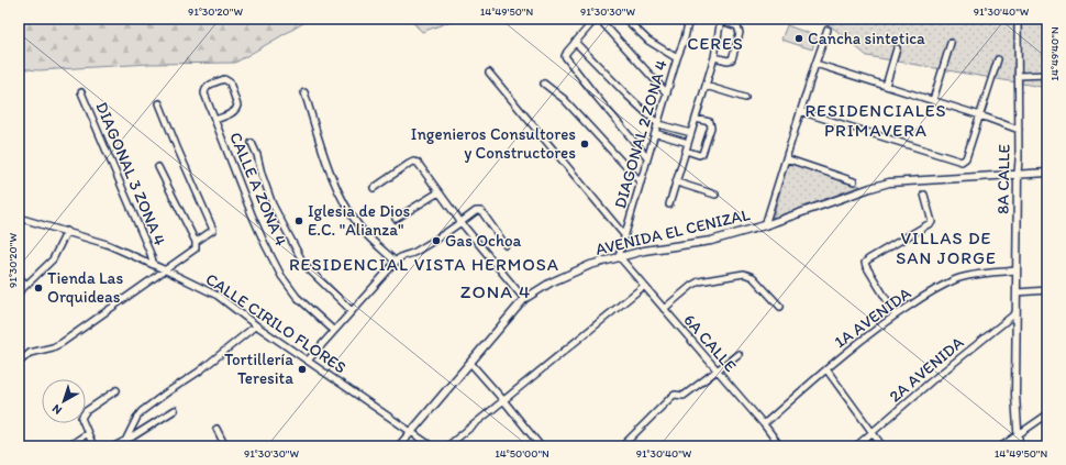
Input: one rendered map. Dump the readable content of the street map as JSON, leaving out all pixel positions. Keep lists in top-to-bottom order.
{
  "streets": {
    "street": [
      "DIAGONAL 2 ZONA 4",
      "DIAGONAL 3 ZONA 4",
      "8A CALLE",
      "CALLE A ZONA 4",
      "AVENIDA EL CENIZAL",
      "1A AVENIDA",
      "CALLE CIRILO FLORES",
      "6A CALLE",
      "2A AVENIDA"
    ]
  },
  "crossings": [
    ["DIAGONAL 2 ZONA 4", "AVENIDA EL CENIZAL"],
    ["DIAGONAL 2 ZONA 4", "6A CALLE"],
    ["DIAGONAL 3 ZONA 4", "CALLE CIRILO FLORES"],
    ["8A CALLE", "AVENIDA EL CENIZAL"],
    ["8A CALLE", "1A AVENIDA"],
    ["8A CALLE", "2A AVENIDA"],
    ["AVENIDA EL CENIZAL", "CALLE CIRILO FLORES"],
    ["AVENIDA EL CENIZAL", "6A CALLE"],
    ["1A AVENIDA", "6A CALLE"]
  ],
  "districts": [
    "CERES",
    "RESIDENCIALES PRIMAVERA",
    "VILLAS DE SAN JORGE",
    "RESIDENCIAL VISTA HERMOSA",
    "ZONA 4"
  ],
  "places": [
    "Cancha sintetica",
    "Ingenieros Consultores y Constructores",
    "Iglesia de Dios E.C. \"Alianza\"",
    "Gas Ochoa",
    "Tienda Las Orquideas",
    "Tortillería Teresita"
  ],
  "north": "bottom left",
  "coordinates": [
    "91°30'20\"W",
    "14°49'50\"N",
    "91°30'30\"W",
    "91°30'40\"W",
    "14°49'40\"N",
    "14°50'00\"N"
  ]
}
